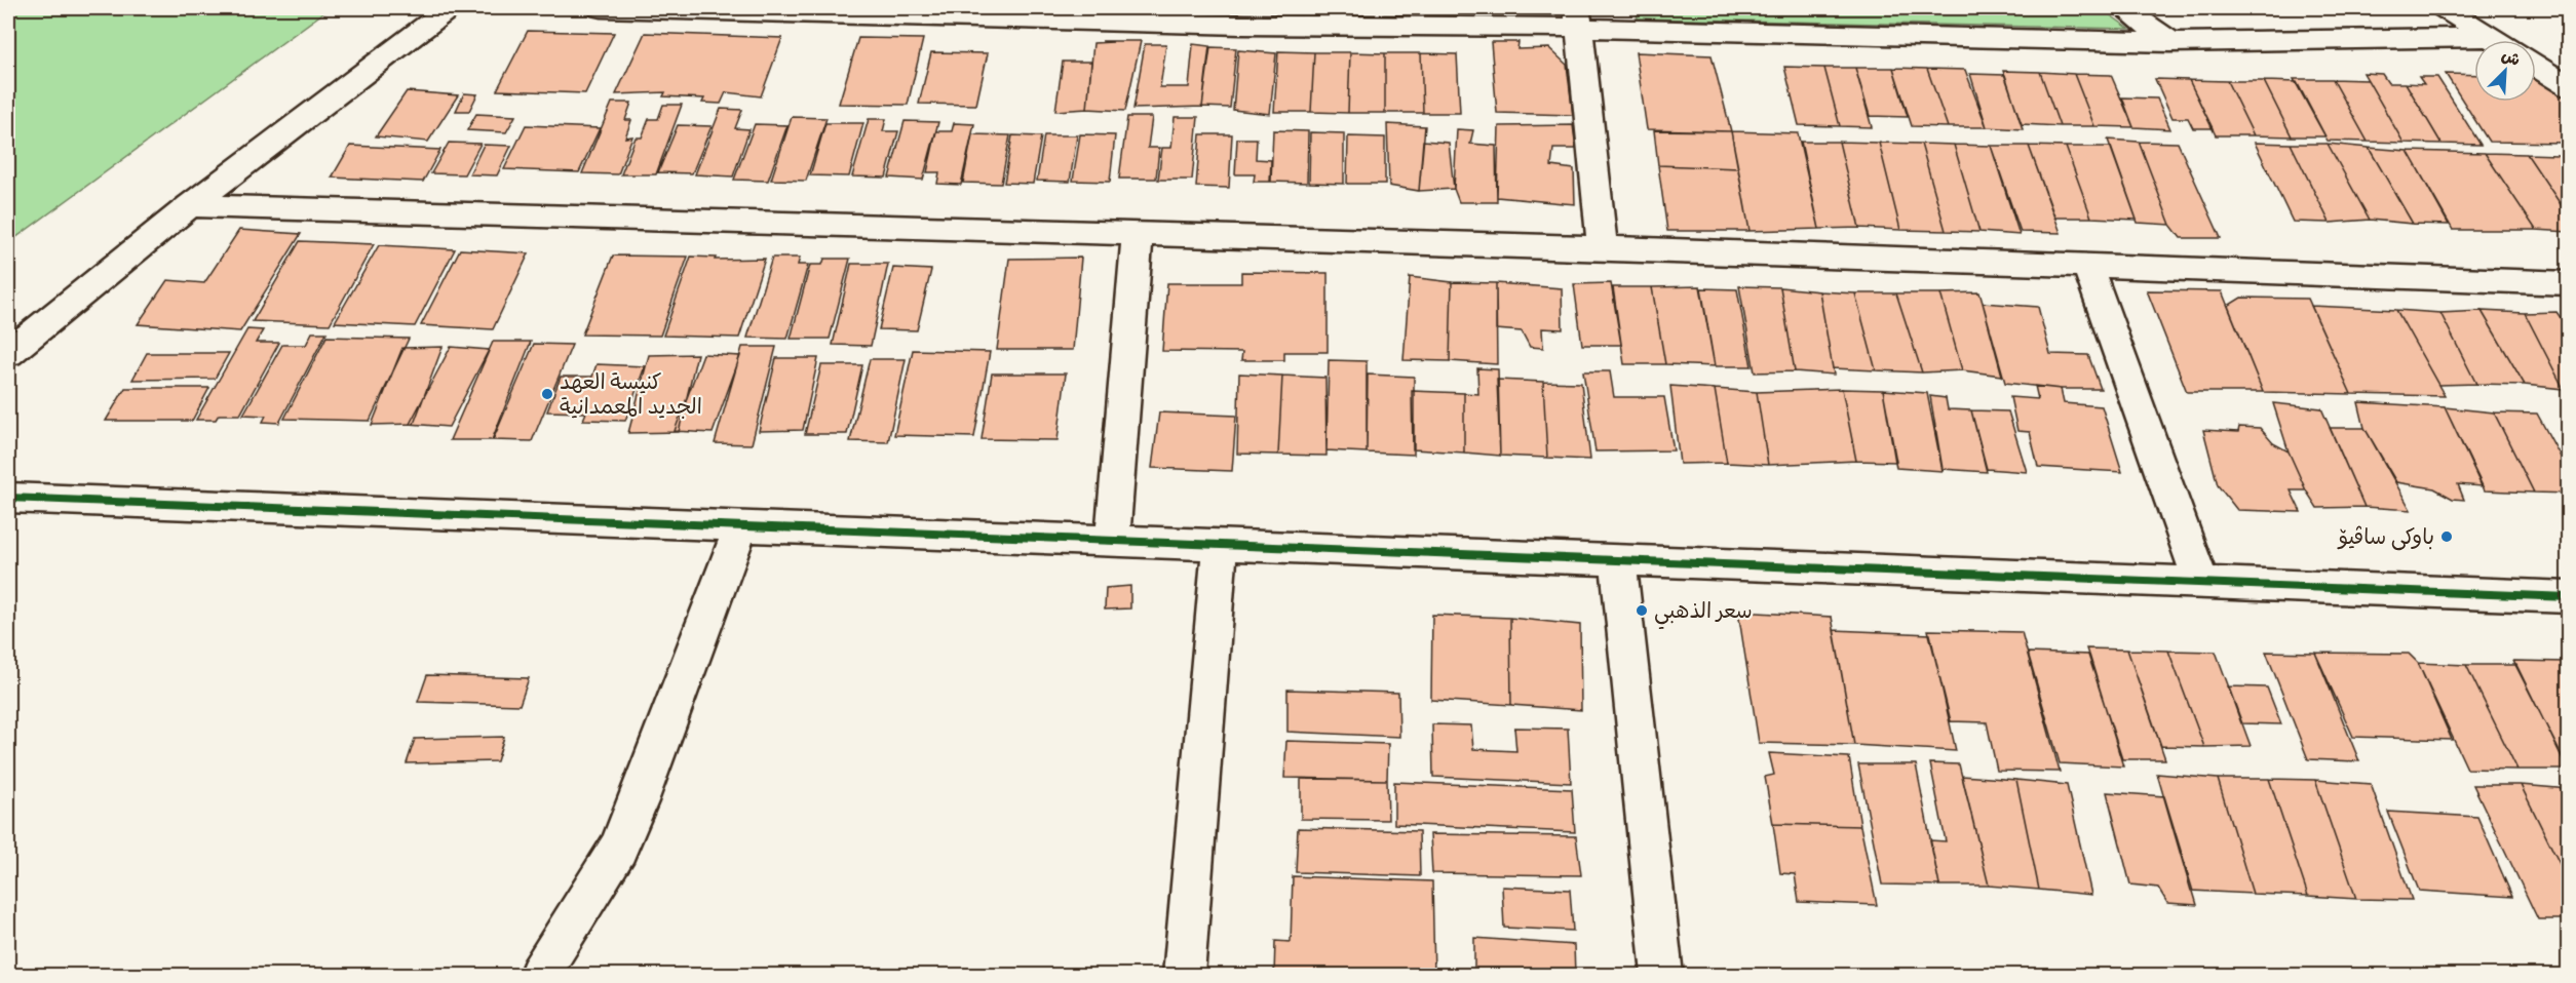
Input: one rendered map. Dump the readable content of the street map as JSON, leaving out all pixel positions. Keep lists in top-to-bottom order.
{
  "places": ["كنيسة العهد الجديد المعمدانية", "باوکی ساڤیۆ", "سعر الذهبي"],
  "north": "top right"
}
